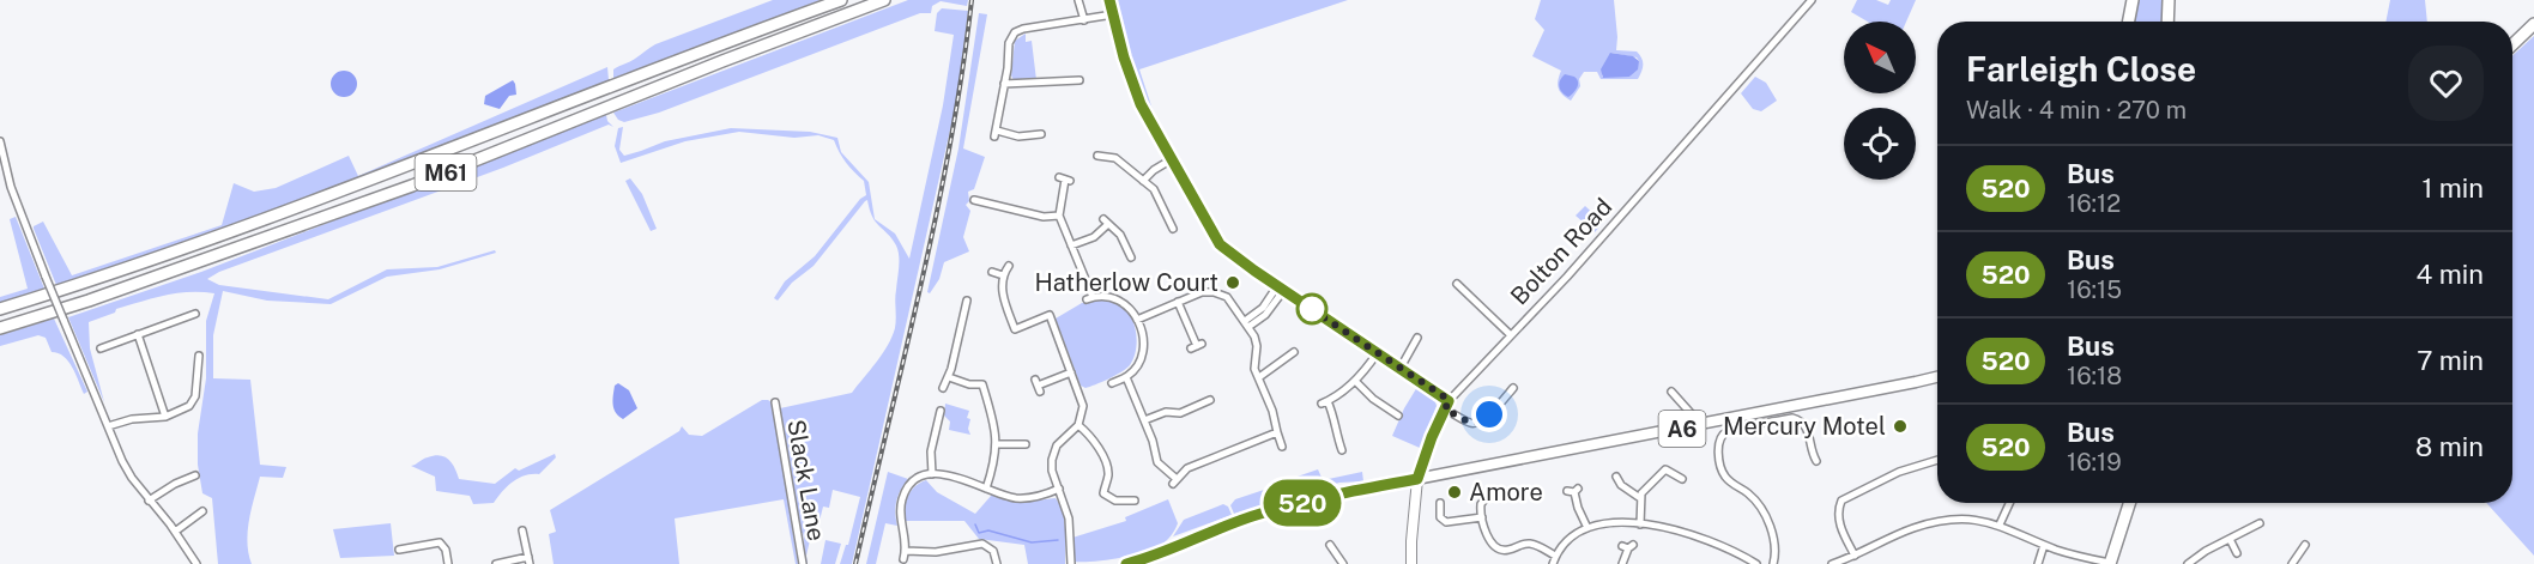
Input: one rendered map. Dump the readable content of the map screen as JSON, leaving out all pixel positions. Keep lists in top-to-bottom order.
{
  "streets": {
    "highway": ["M61"],
    "main road": ["Bolton Road", "A6"],
    "street": ["Slack Lane"]
  },
  "crossings": [
    ["Bolton Road", "A6"]
  ],
  "places": ["Hatherlow Court", "Mercury Motel", "Amore"],
  "lines": ["bus line 520"],
  "north": "top left",
  "page": {
    "on_map": "520",
    "heading": ["Farleigh Close", "Walk · 4 min · 270 m"],
    "list": [
      {
        "mark": "520",
        "name": "Bus",
        "note": "16:12",
        "value": "1 min"
      },
      {
        "mark": "520",
        "name": "Bus",
        "note": "16:15",
        "value": "4 min"
      },
      {
        "mark": "520",
        "name": "Bus",
        "note": "16:18",
        "value": "7 min"
      },
      {
        "mark": "520",
        "name": "Bus",
        "note": "16:19",
        "value": "8 min"
      }
    ]
  }
}
